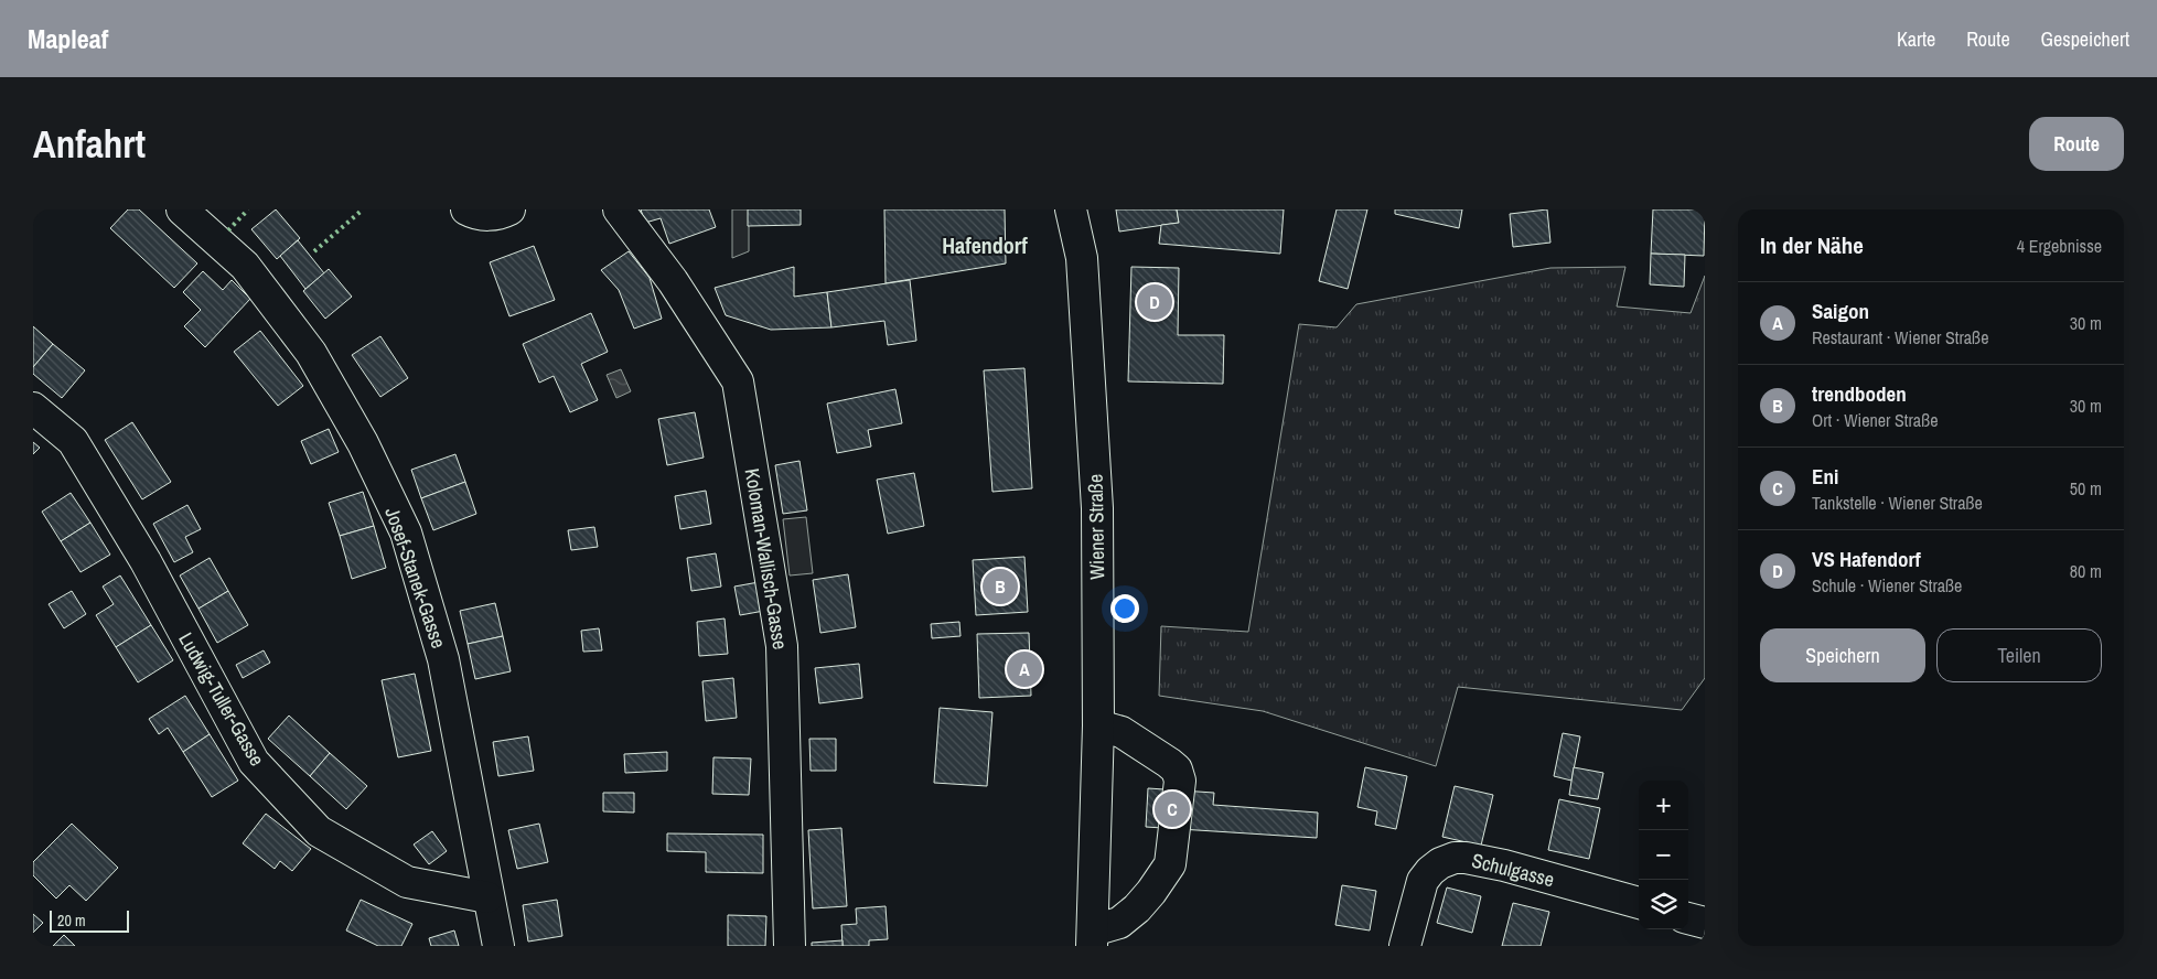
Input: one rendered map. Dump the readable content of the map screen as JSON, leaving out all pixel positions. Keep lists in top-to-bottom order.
{
  "streets": {
    "street": [
      "Wiener Straße",
      "Koloman-Wallisch-Gasse",
      "Josef-Stanek-Gasse",
      "Ludwig-Tuller-Gasse",
      "Schulgasse"
    ]
  },
  "crossings": [
    ["Josef-Stanek-Gasse", "Ludwig-Tuller-Gasse"]
  ],
  "districts": ["Hafendorf"],
  "scale_bar": "20 m",
  "page": {
    "header": "Mapleaf",
    "nav": ["Karte", "Route", "Gespeichert"],
    "buttons": [
      "Route",
      ["Speichern", "Teilen"]
    ],
    "title": "Anfahrt",
    "heading": ["In der Nähe", "4 Ergebnisse"],
    "list": [
      {
        "mark": "A",
        "name": "Saigon",
        "note": "Restaurant · Wiener Straße",
        "value": "30 m"
      },
      {
        "mark": "B",
        "name": "trendboden",
        "note": "Ort · Wiener Straße",
        "value": "30 m"
      },
      {
        "mark": "C",
        "name": "Eni",
        "note": "Tankstelle · Wiener Straße",
        "value": "50 m"
      },
      {
        "mark": "D",
        "name": "VS Hafendorf",
        "note": "Schule · Wiener Straße",
        "value": "80 m"
      }
    ],
    "pins": [
      "D",
      "B",
      "A",
      "C"
    ],
    "map_buttons": ["+", "−"],
    "scale": "20 m"
  }
}
